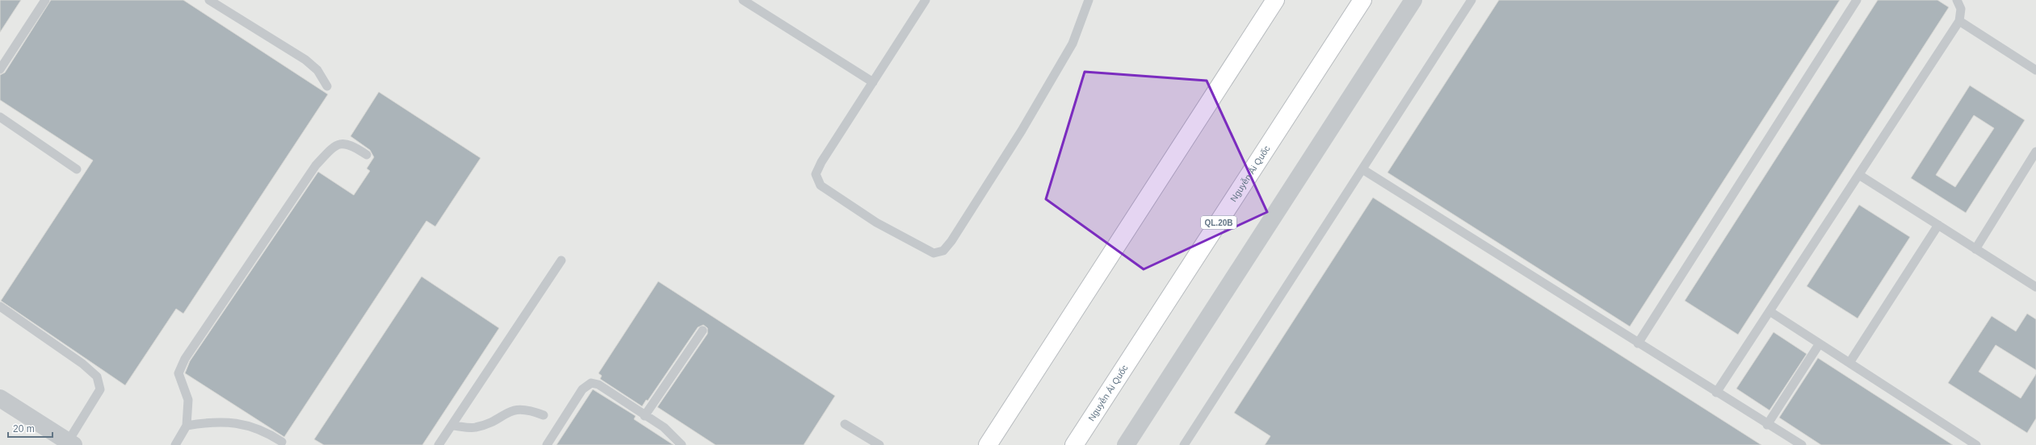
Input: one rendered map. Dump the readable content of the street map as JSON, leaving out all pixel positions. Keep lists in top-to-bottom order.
{
  "streets": {
    "main road": ["Nguyễn Ái Quốc", "QL.20B"]
  },
  "scale_bar": "20 m"
}
